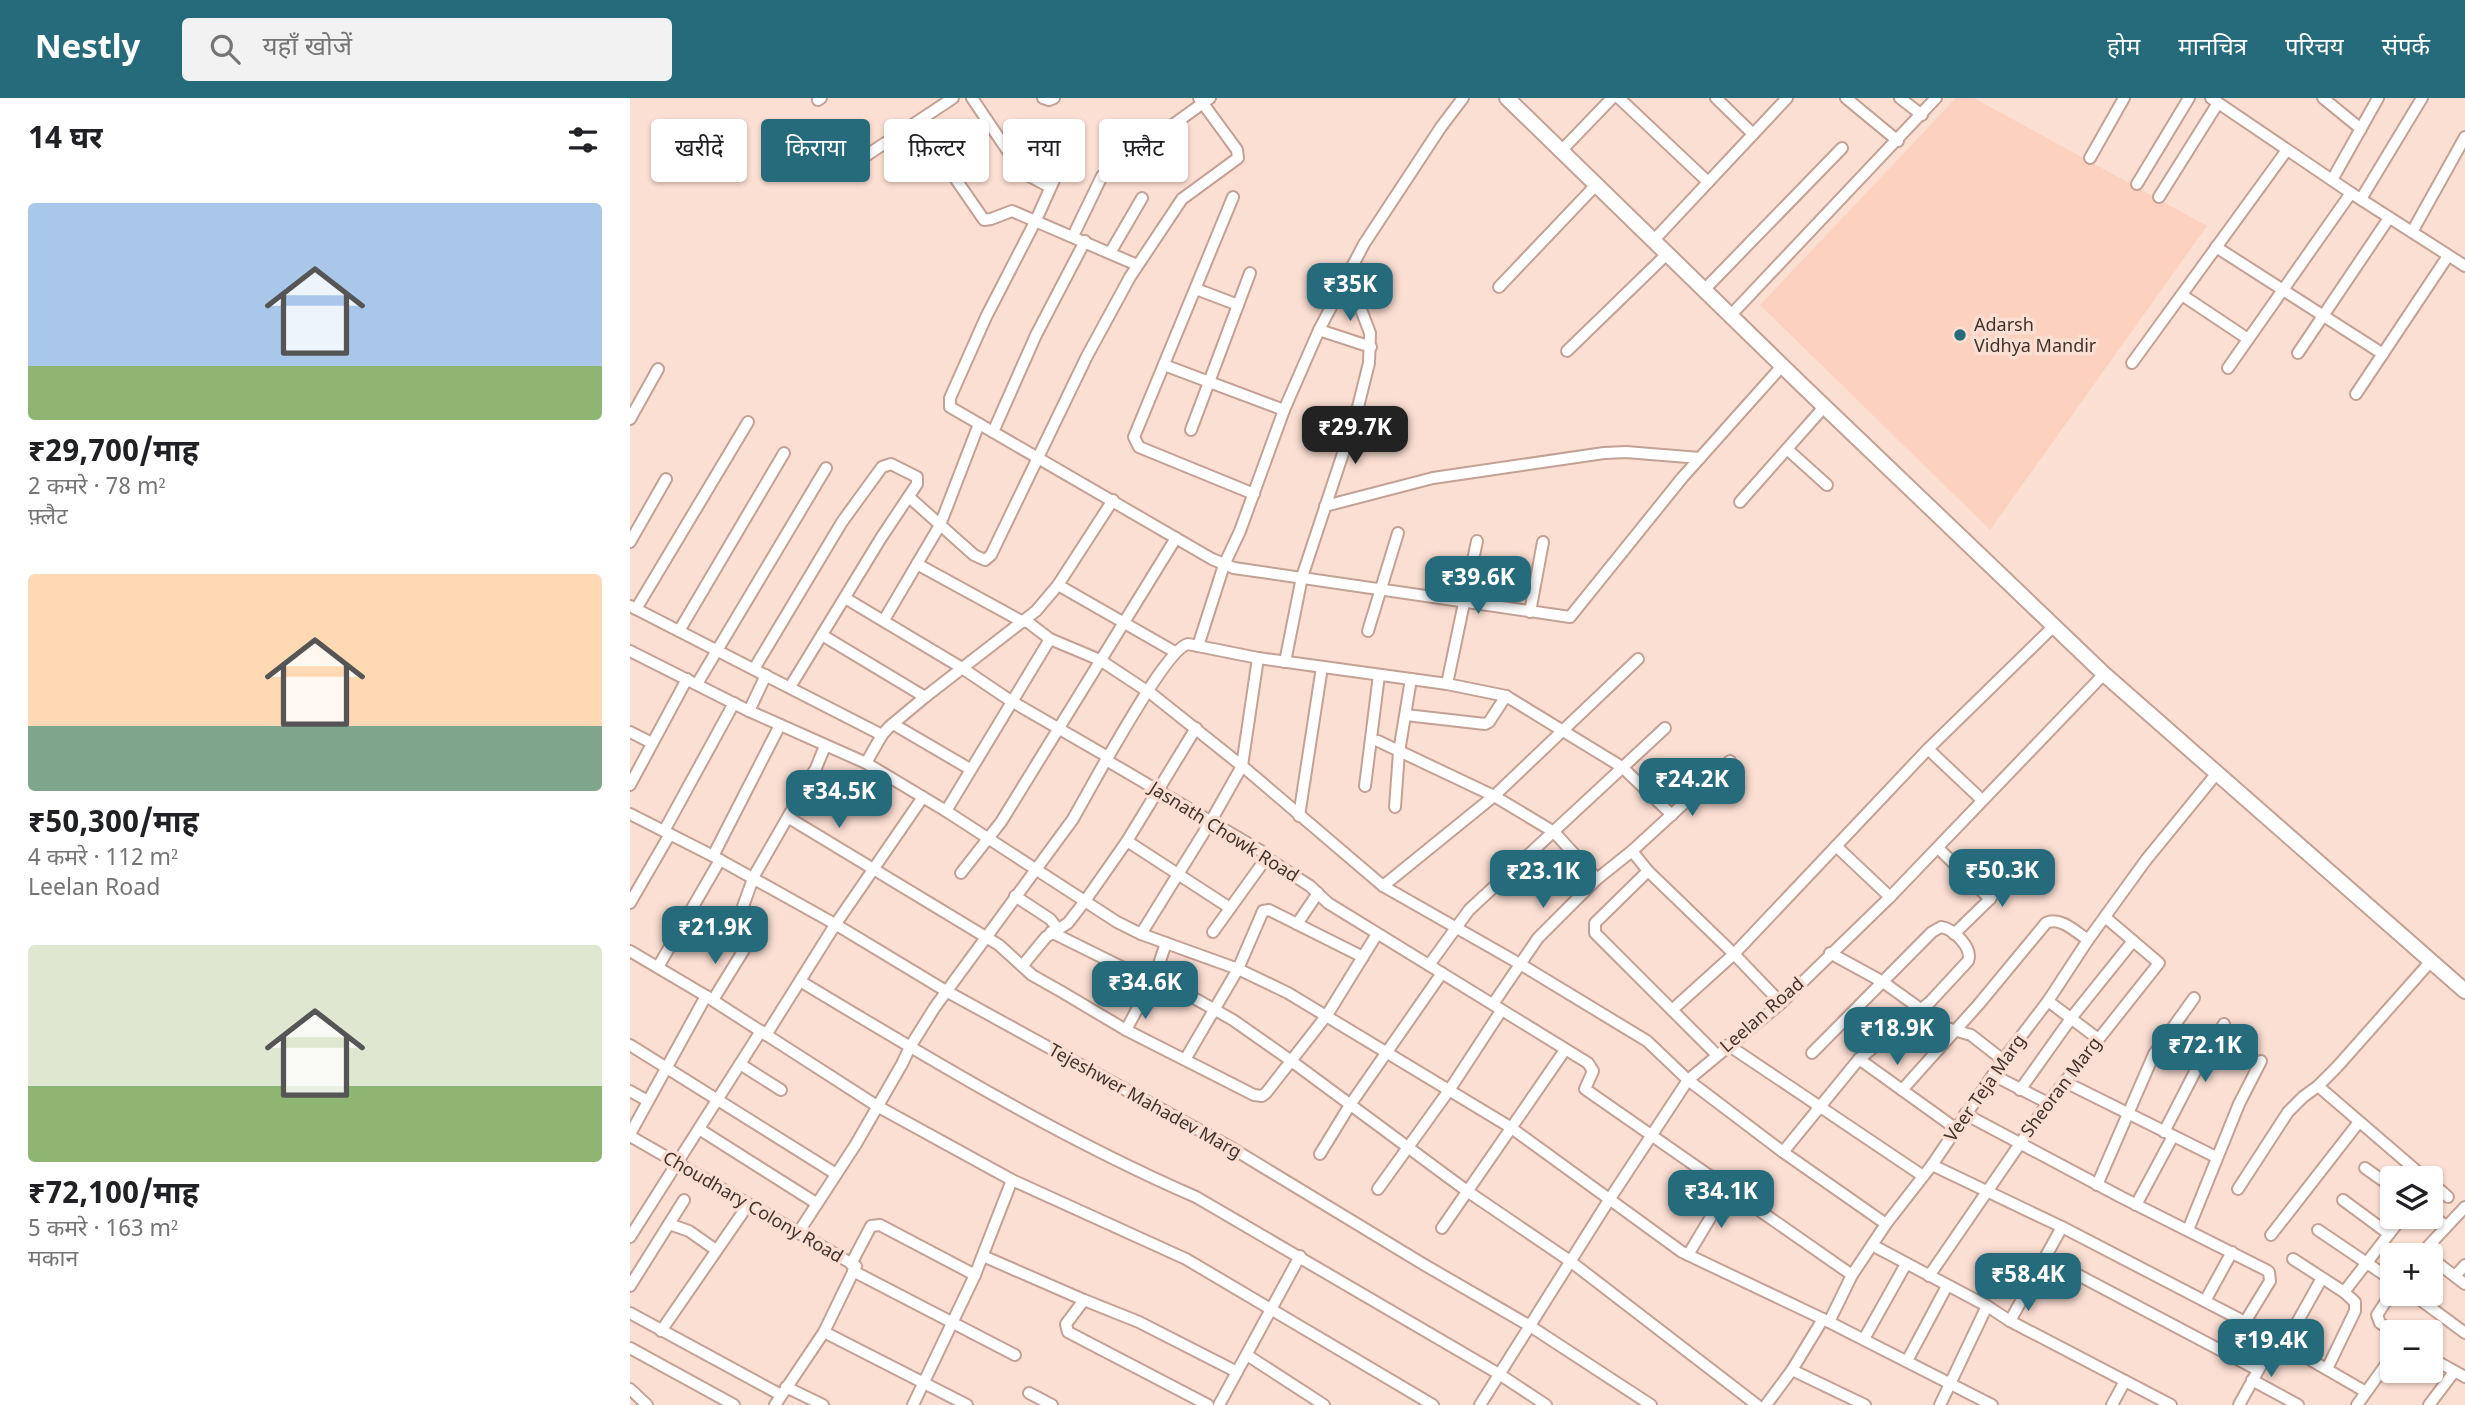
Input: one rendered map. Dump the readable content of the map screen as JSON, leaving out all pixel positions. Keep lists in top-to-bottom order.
{
  "streets": {
    "street": [
      "Jasnath Chowk Road",
      "Leelan Road",
      "Sheoran Marg",
      "Veer Teja Marg",
      "Tejeshwer Mahadev Marg",
      "Choudhary Colony Road"
    ]
  },
  "crossings": [
    ["Jasnath Chowk Road", "Leelan Road"],
    ["Jasnath Chowk Road", "Veer Teja Marg"],
    ["Jasnath Chowk Road", "Tejeshwer Mahadev Marg"],
    ["Jasnath Chowk Road", "Choudhary Colony Road"],
    ["Leelan Road", "Tejeshwer Mahadev Marg"],
    ["Sheoran Marg", "Veer Teja Marg"]
  ],
  "places": ["Adarsh Vidhya Mandir"],
  "page": {
    "header": "Nestly",
    "search": "यहाँ खोजें",
    "nav": [
      "होम",
      "मानचित्र",
      "परिचय",
      "संपर्क"
    ],
    "heading": "14 घर",
    "chip": [
      "खरीदें",
      "किराया",
      "फ़िल्टर",
      "नया",
      "फ़्लैट"
    ],
    "list": [
      {
        "name": "₹29,700/माह",
        "note": "2 कमरे · 78 m² · फ़्लैट"
      },
      {
        "name": "₹50,300/माह",
        "note": "4 कमरे · 112 m² · Leelan Road"
      },
      {
        "name": "₹72,100/माह",
        "note": "5 कमरे · 163 m² · मकान"
      }
    ],
    "price": [
      "₹35K",
      "₹29.7K",
      "₹39.6K",
      "₹24.2K",
      "₹34.5K",
      "₹50.3K",
      "₹23.1K",
      "₹21.9K",
      "₹34.6K",
      "₹18.9K",
      "₹72.1K",
      "₹34.1K",
      "₹58.4K",
      "₹19.4K"
    ],
    "map_buttons": ["+", "−"]
  }
}
